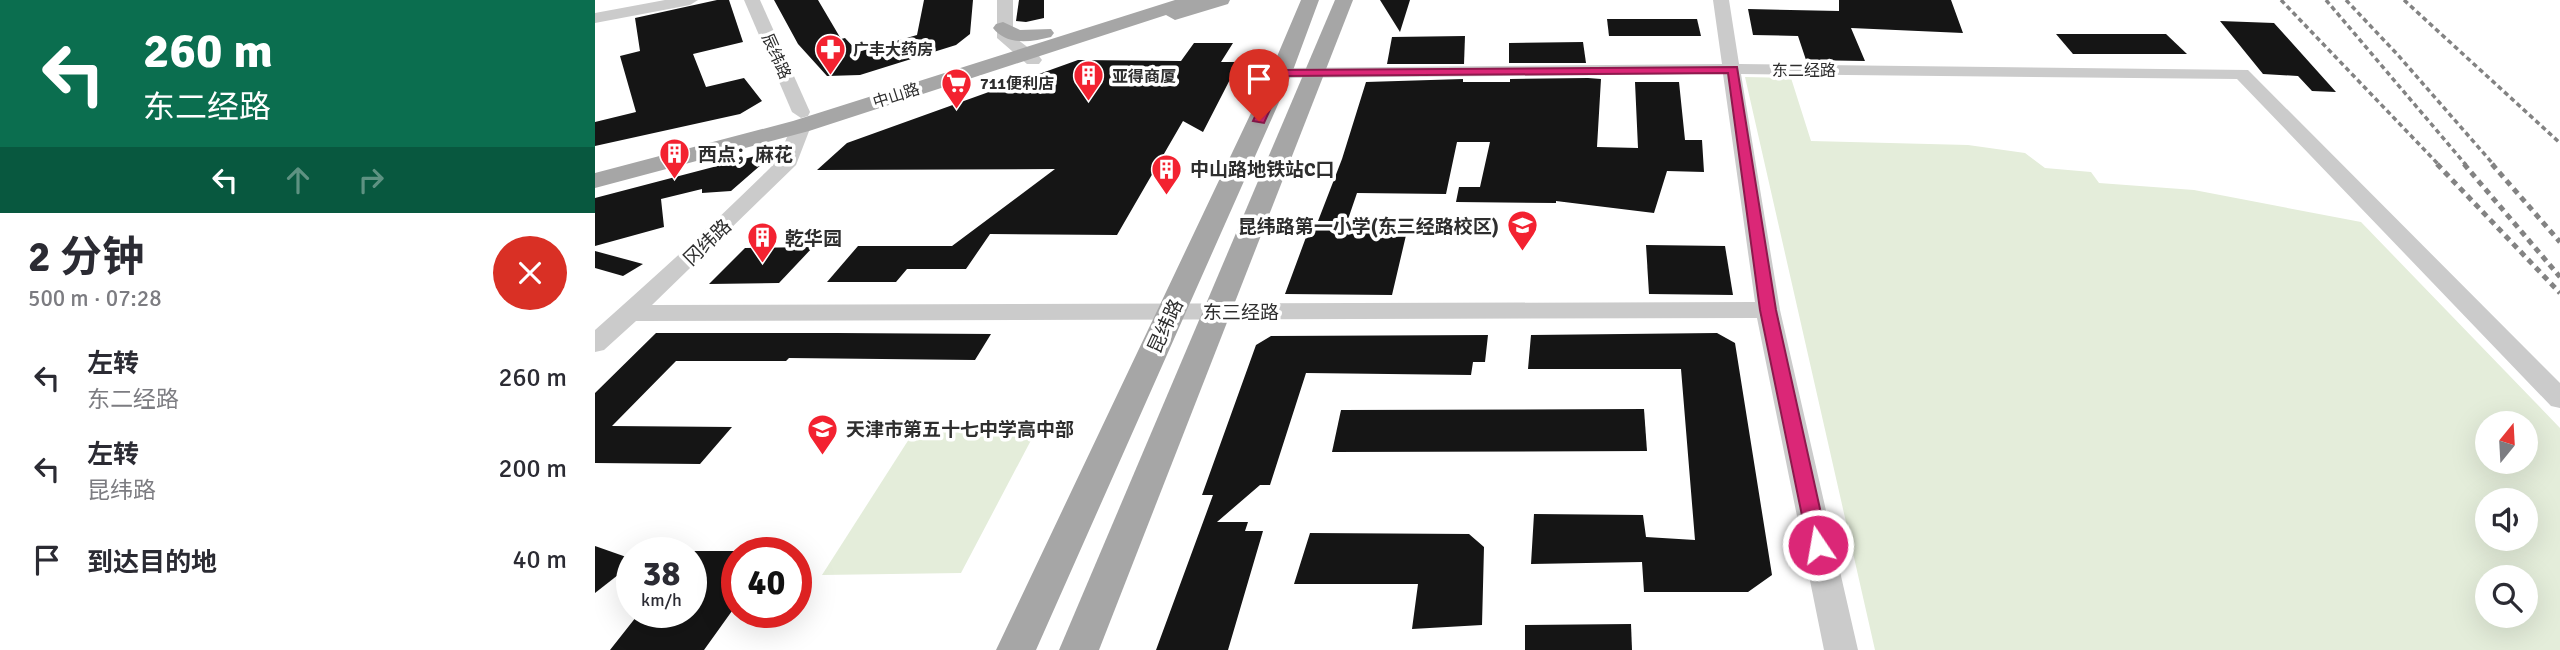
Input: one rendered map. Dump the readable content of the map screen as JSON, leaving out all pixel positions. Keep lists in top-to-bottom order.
{
  "streets": {
    "main road": ["中山路", "昆纬路"],
    "street": [
      "辰纬路",
      "东二经路",
      "冈纬路",
      "东三经路"
    ]
  },
  "crossings": [
    ["辰纬路", "中山路"],
    ["辰纬路", "冈纬路"],
    ["东二经路", "昆纬路"],
    ["中山路", "冈纬路"],
    ["冈纬路", "东三经路"],
    ["东三经路", "昆纬路"]
  ],
  "places": {
    "pharmacy": ["广丰大药房"],
    "building": [
      "亚得商厦",
      "西点；麻花",
      "中山路地铁站C口",
      "乾华园"
    ],
    "supermarket": ["711便利店"],
    "school or university": ["昆纬路第一小学(东三经路校区)", "天津市第五十七中学高中部"]
  },
  "north": "top",
  "page": {
    "turn": ["260 m", "东二经路"],
    "heading": ["2 分钟", "500 m · 07:28"],
    "list": [
      {
        "name": "左转",
        "note": "东二经路",
        "value": "260 m"
      },
      {
        "name": "左转",
        "note": "昆纬路",
        "value": "200 m"
      },
      {
        "name": "到达目的地",
        "value": "40 m"
      }
    ],
    "speed": "38 km/h",
    "limit": "40"
  }
}
